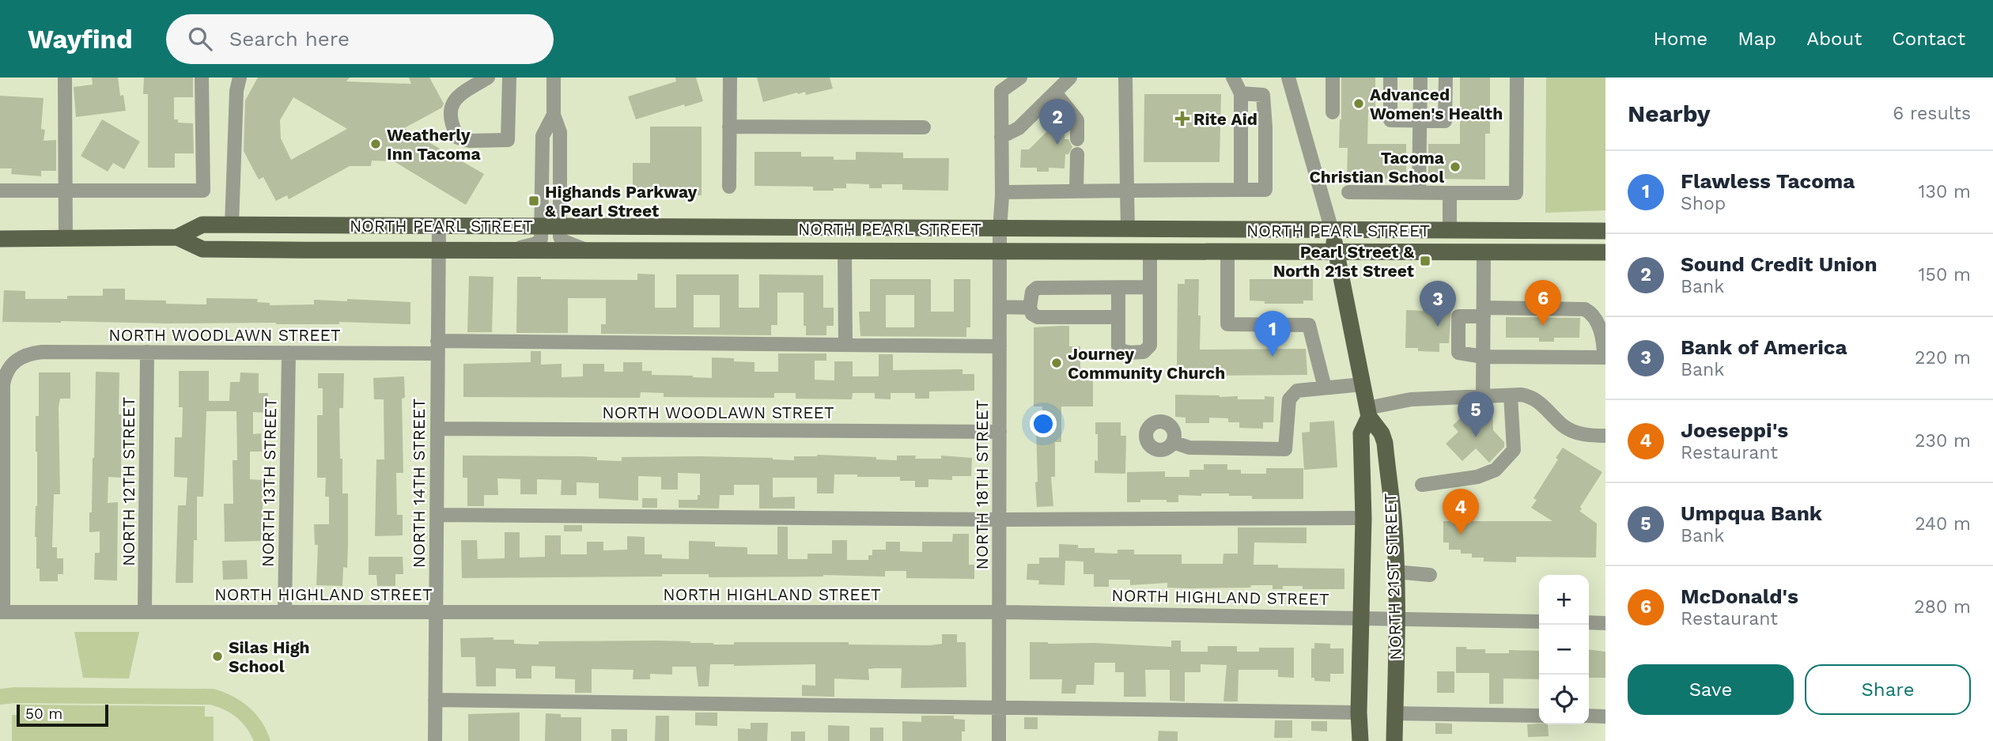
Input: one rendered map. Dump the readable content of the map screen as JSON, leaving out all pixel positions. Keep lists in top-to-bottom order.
{
  "streets": {
    "main road": ["NORTH PEARL STREET", "NORTH 21ST STREET"],
    "street": [
      "NORTH WOODLAWN STREET",
      "NORTH 12TH STREET",
      "NORTH 13TH STREET",
      "NORTH 14TH STREET",
      "NORTH 18TH STREET",
      "NORTH HIGHLAND STREET"
    ]
  },
  "crossings": [
    ["NORTH PEARL STREET", "NORTH 14TH STREET"],
    ["NORTH PEARL STREET", "NORTH 18TH STREET"],
    ["NORTH PEARL STREET", "NORTH 21ST STREET"],
    ["NORTH WOODLAWN STREET", "NORTH 12TH STREET"],
    ["NORTH WOODLAWN STREET", "NORTH 13TH STREET"],
    ["NORTH WOODLAWN STREET", "NORTH 14TH STREET"],
    ["NORTH WOODLAWN STREET", "NORTH 18TH STREET"],
    ["NORTH WOODLAWN STREET", "NORTH HIGHLAND STREET"],
    ["NORTH 12TH STREET", "NORTH HIGHLAND STREET"],
    ["NORTH 13TH STREET", "NORTH HIGHLAND STREET"],
    ["NORTH 14TH STREET", "NORTH HIGHLAND STREET"],
    ["NORTH 18TH STREET", "NORTH HIGHLAND STREET"],
    ["NORTH 21ST STREET", "NORTH HIGHLAND STREET"]
  ],
  "places": {
    "other": [
      "Advanced Women's Health",
      "Weatherly Inn Tacoma",
      "Tacoma Christian School",
      "Journey Community Church",
      "Silas High School"
    ],
    "health": ["Rite Aid"],
    "transit": ["Highands Parkway & Pearl Street", "Pearl Street & North 21st Street"]
  },
  "scale_bar": "50 m",
  "page": {
    "header": "Wayfind",
    "search": "Search here",
    "nav": [
      "Home",
      "Map",
      "About",
      "Contact"
    ],
    "heading": ["Nearby", "6 results"],
    "pins": [
      "2",
      "6",
      "3",
      "1",
      "5",
      "4"
    ],
    "list": [
      {
        "mark": "1",
        "name": "Flawless Tacoma",
        "note": "Shop",
        "value": "130 m"
      },
      {
        "mark": "2",
        "name": "Sound Credit Union",
        "note": "Bank",
        "value": "150 m"
      },
      {
        "mark": "3",
        "name": "Bank of America",
        "note": "Bank",
        "value": "220 m"
      },
      {
        "mark": "4",
        "name": "Joeseppi's",
        "note": "Restaurant",
        "value": "230 m"
      },
      {
        "mark": "5",
        "name": "Umpqua Bank",
        "note": "Bank",
        "value": "240 m"
      },
      {
        "mark": "6",
        "name": "McDonald's",
        "note": "Restaurant",
        "value": "280 m"
      }
    ],
    "map_buttons": ["+", "−"],
    "buttons": ["Save", "Share"],
    "scale": "50 m"
  }
}
